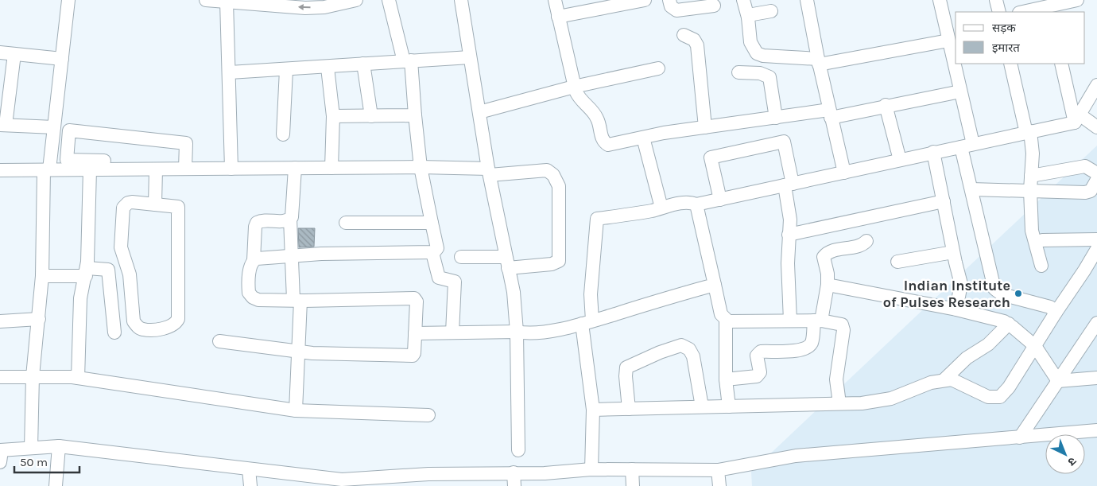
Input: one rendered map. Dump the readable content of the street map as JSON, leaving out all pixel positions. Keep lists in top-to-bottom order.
{
  "places": ["Indian Institute of Pulses Research"],
  "legend": ["सड़क", "इमारत"],
  "scale_bar": "50 m",
  "north": "bottom right"
}
